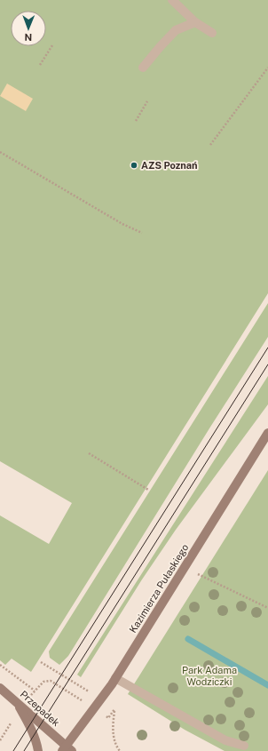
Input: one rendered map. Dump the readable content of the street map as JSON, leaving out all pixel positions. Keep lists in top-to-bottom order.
{
  "streets": {
    "street": ["Kazimierza Pułaskiego", "Przepadek"]
  },
  "crossings": [
    ["Kazimierza Pułaskiego", "Przepadek"]
  ],
  "parks": ["Park Adama Wodziczki"],
  "places": ["AZS Poznań"],
  "north": "bottom"
}
